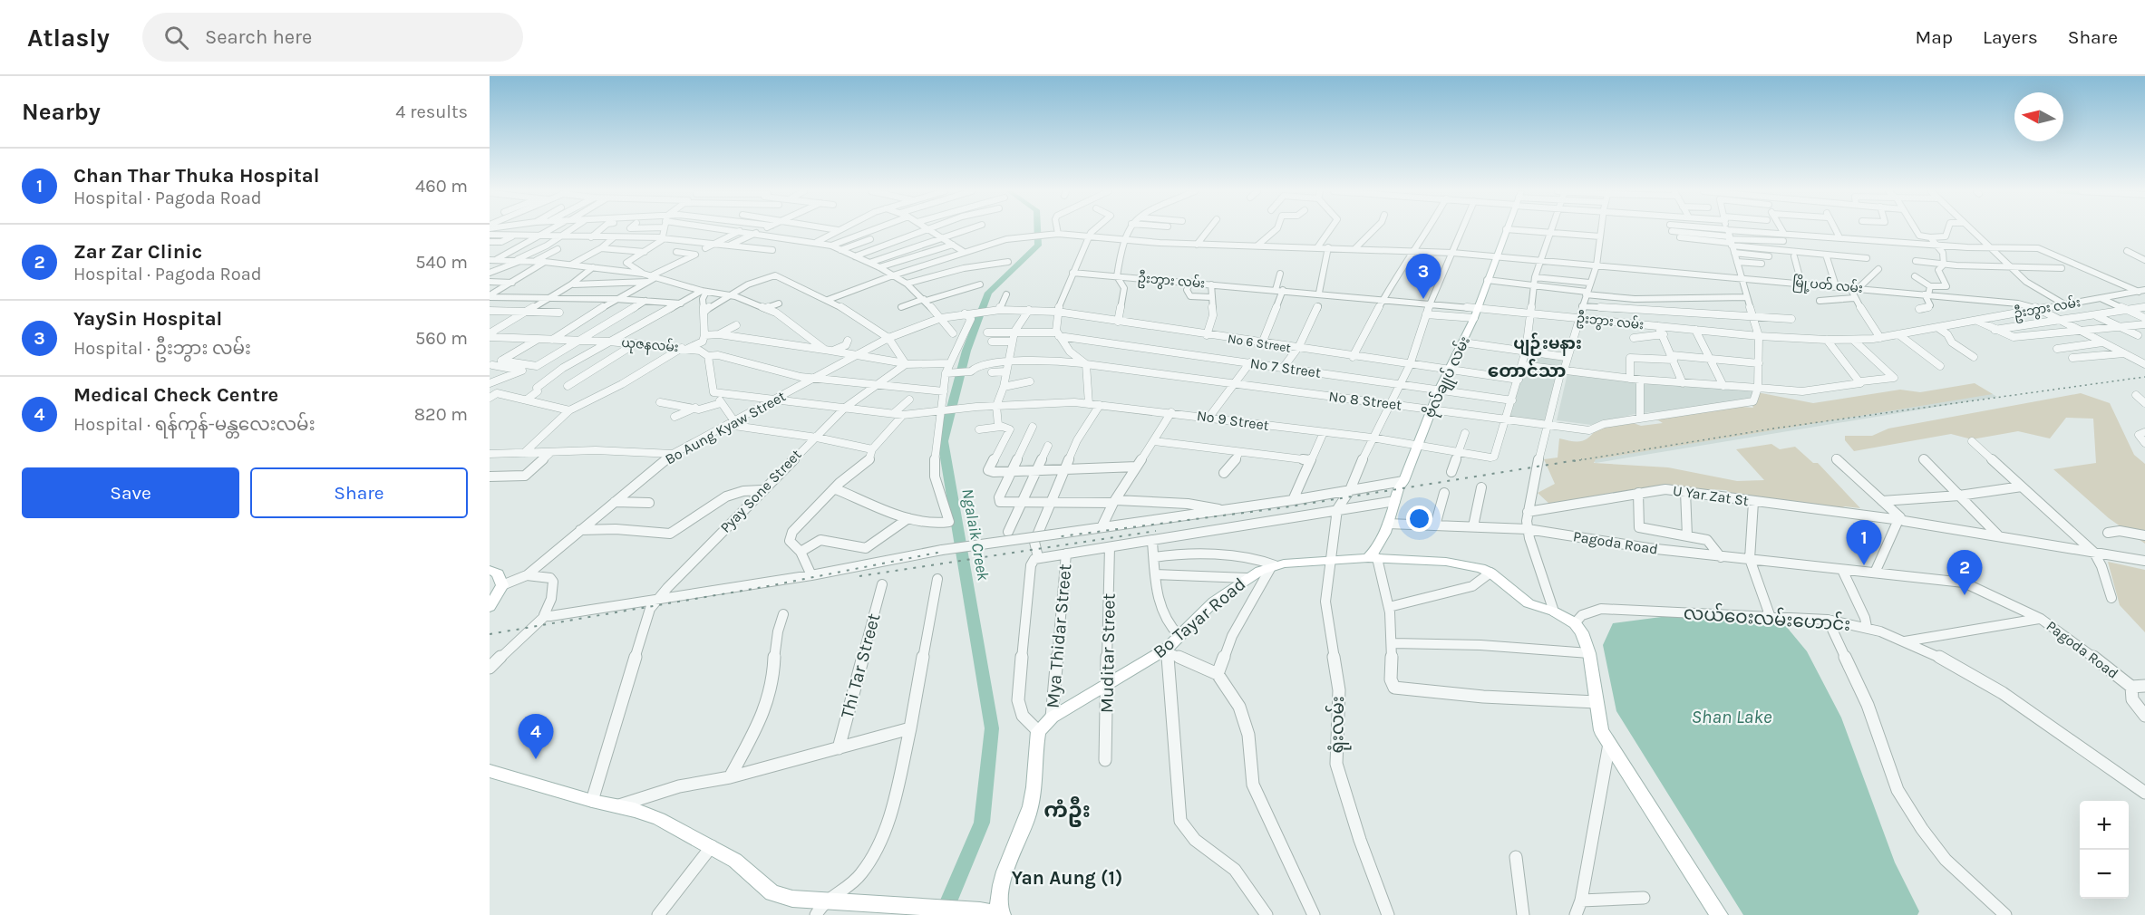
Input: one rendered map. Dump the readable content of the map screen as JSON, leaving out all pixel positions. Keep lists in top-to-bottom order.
{
  "streets": {
    "main road": ["ဗိုလ်ချုပ် လမ်း", "Bo Tayar Road"],
    "street": [
      "ဦးဘွား လမ်း",
      "မြို့ပတ် လမ်း",
      "No 6 Street",
      "ယုဇနလမ်း",
      "No 7 Street",
      "No 8 Street",
      "No 9 Street",
      "Bo Aung Kyaw Street",
      "Pyay Sone Street",
      "U Yar Zat St",
      "Pagoda Road",
      "လယ်ဝေးလမ်းဟောင်း",
      "Mya Thidar Street",
      "Muditar Street",
      "Thi Tar Street",
      "ရုံးလမ်း"
    ]
  },
  "crossings": [
    ["ဦးဘွား လမ်း", "မြို့ပတ် လမ်း"],
    ["ဦးဘွား လမ်း", "ဗိုလ်ချုပ် လမ်း"],
    ["မြို့ပတ် လမ်း", "ဗိုလ်ချုပ် လမ်း"],
    ["No 6 Street", "ဗိုလ်ချုပ် လမ်း"],
    ["No 6 Street", "Bo Aung Kyaw Street"],
    ["No 7 Street", "ဗိုလ်ချုပ် လမ်း"],
    ["ဗိုလ်ချုပ် လမ်း", "No 8 Street"],
    ["ဗိုလ်ချုပ် လမ်း", "No 9 Street"],
    ["ဗိုလ်ချုပ် လမ်း", "Pagoda Road"],
    ["ဗိုလ်ချုပ် လမ်း", "Bo Tayar Road"],
    ["No 8 Street", "No 9 Street"],
    ["No 9 Street", "Bo Aung Kyaw Street"],
    ["No 9 Street", "Pyay Sone Street"],
    ["Bo Tayar Road", "လယ်ဝေးလမ်းဟောင်း"],
    ["Bo Tayar Road", "Mya Thidar Street"],
    ["Bo Tayar Road", "Muditar Street"],
    ["Bo Tayar Road", "ရုံးလမ်း"]
  ],
  "districts": [
    "ပျဉ်းမနား",
    "တောင်သာ",
    "ကံဦး",
    "Yan Aung (1)"
  ],
  "water": ["Ngalaik Creek", "Shan Lake"],
  "north": "left",
  "page": {
    "header": "Atlasly",
    "search": "Search here",
    "nav": ["Map", "Layers", "Share"],
    "heading": ["Nearby", "4 results"],
    "list": [
      {
        "mark": "1",
        "name": "Chan Thar Thuka Hospital",
        "note": "Hospital · Pagoda Road",
        "value": "460 m"
      },
      {
        "mark": "2",
        "name": "Zar Zar Clinic",
        "note": "Hospital · Pagoda Road",
        "value": "540 m"
      },
      {
        "mark": "3",
        "name": "YaySin Hospital",
        "note": "Hospital · ဦးဘွား လမ်း",
        "value": "560 m"
      },
      {
        "mark": "4",
        "name": "Medical Check Centre",
        "note": "Hospital · ရန်ကုန်-မန္တလေးလမ်း",
        "value": "820 m"
      }
    ],
    "pins": [
      "3",
      "1",
      "2",
      "4"
    ],
    "buttons": ["Save", "Share"],
    "map_buttons": ["+", "−"]
  }
}
